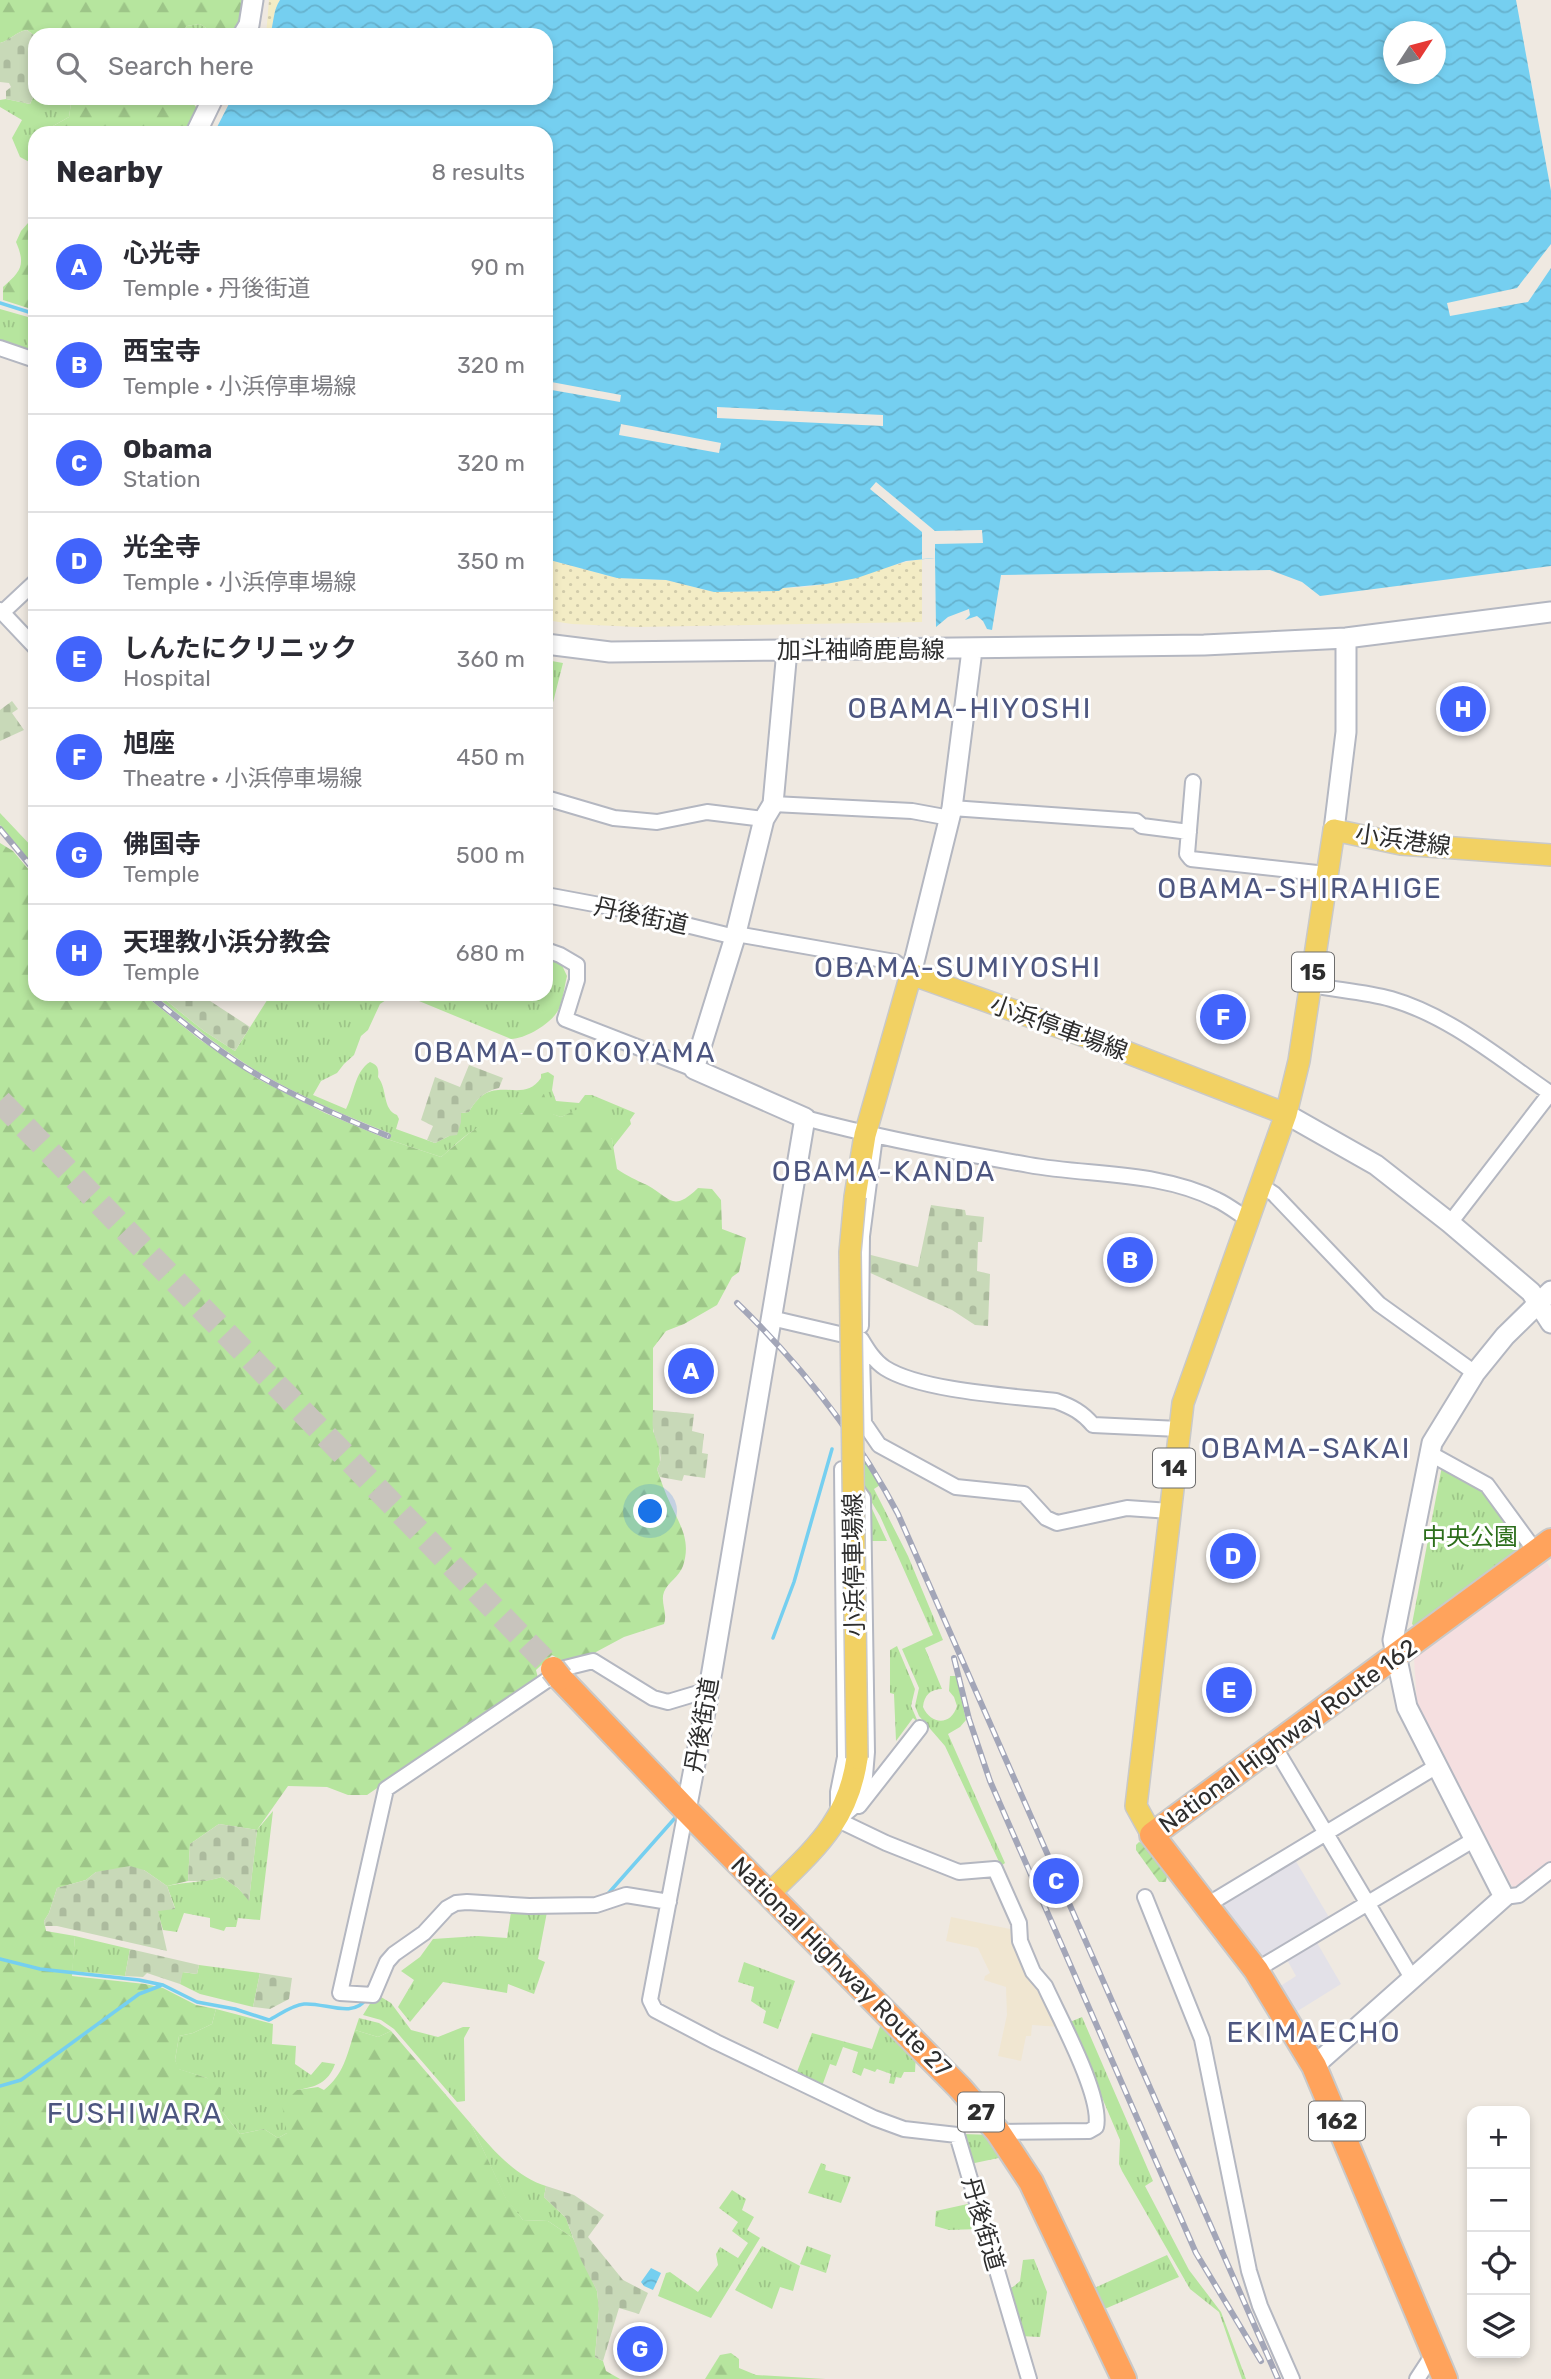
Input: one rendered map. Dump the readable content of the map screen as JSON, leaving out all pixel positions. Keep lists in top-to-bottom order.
{
  "streets": {
    "highway": [
      "National Highway Route 162",
      "National Highway Route 27",
      "27",
      "162"
    ],
    "main road": [
      "小浜港線",
      "15",
      "小浜停車場線",
      "14"
    ],
    "street": ["加斗袖崎鹿島線", "丹後街道"]
  },
  "crossings": [
    ["加斗袖崎鹿島線", "丹後街道"],
    ["加斗袖崎鹿島線", "小浜停車場線"],
    ["小浜港線", "小浜停車場線"],
    ["小浜港線", "14"],
    ["丹後街道", "小浜停車場線"],
    ["丹後街道", "National Highway Route 27"],
    ["小浜停車場線", "14"],
    ["小浜停車場線", "National Highway Route 27"],
    ["14", "National Highway Route 162"]
  ],
  "districts": [
    "OBAMA-HIYOSHI",
    "OBAMA-SHIRAHIGE",
    "OBAMA-SUMIYOSHI",
    "OBAMA-OTOKOYAMA",
    "OBAMA-KANDA",
    "OBAMA-SAKAI",
    "EKIMAECHO",
    "FUSHIWARA"
  ],
  "parks": ["中央公園"],
  "north": "top right",
  "page": {
    "search": "Search here",
    "heading": ["Nearby", "8 results"],
    "list": [
      {
        "mark": "A",
        "name": "心光寺",
        "note": "Temple · 丹後街道",
        "value": "90 m"
      },
      {
        "mark": "B",
        "name": "西宝寺",
        "note": "Temple · 小浜停車場線",
        "value": "320 m"
      },
      {
        "mark": "C",
        "name": "Obama",
        "note": "Station",
        "value": "320 m"
      },
      {
        "mark": "D",
        "name": "光全寺",
        "note": "Temple · 小浜停車場線",
        "value": "350 m"
      },
      {
        "mark": "E",
        "name": "しんたにクリニック",
        "note": "Hospital",
        "value": "360 m"
      },
      {
        "mark": "F",
        "name": "旭座",
        "note": "Theatre · 小浜停車場線",
        "value": "450 m"
      },
      {
        "mark": "G",
        "name": "佛国寺",
        "note": "Temple",
        "value": "500 m"
      },
      {
        "mark": "H",
        "name": "天理教小浜分教会",
        "note": "Temple",
        "value": "680 m"
      }
    ],
    "pins": [
      "H",
      "F",
      "B",
      "A",
      "D",
      "E",
      "C",
      "G"
    ],
    "map_buttons": ["+", "−"]
  }
}
